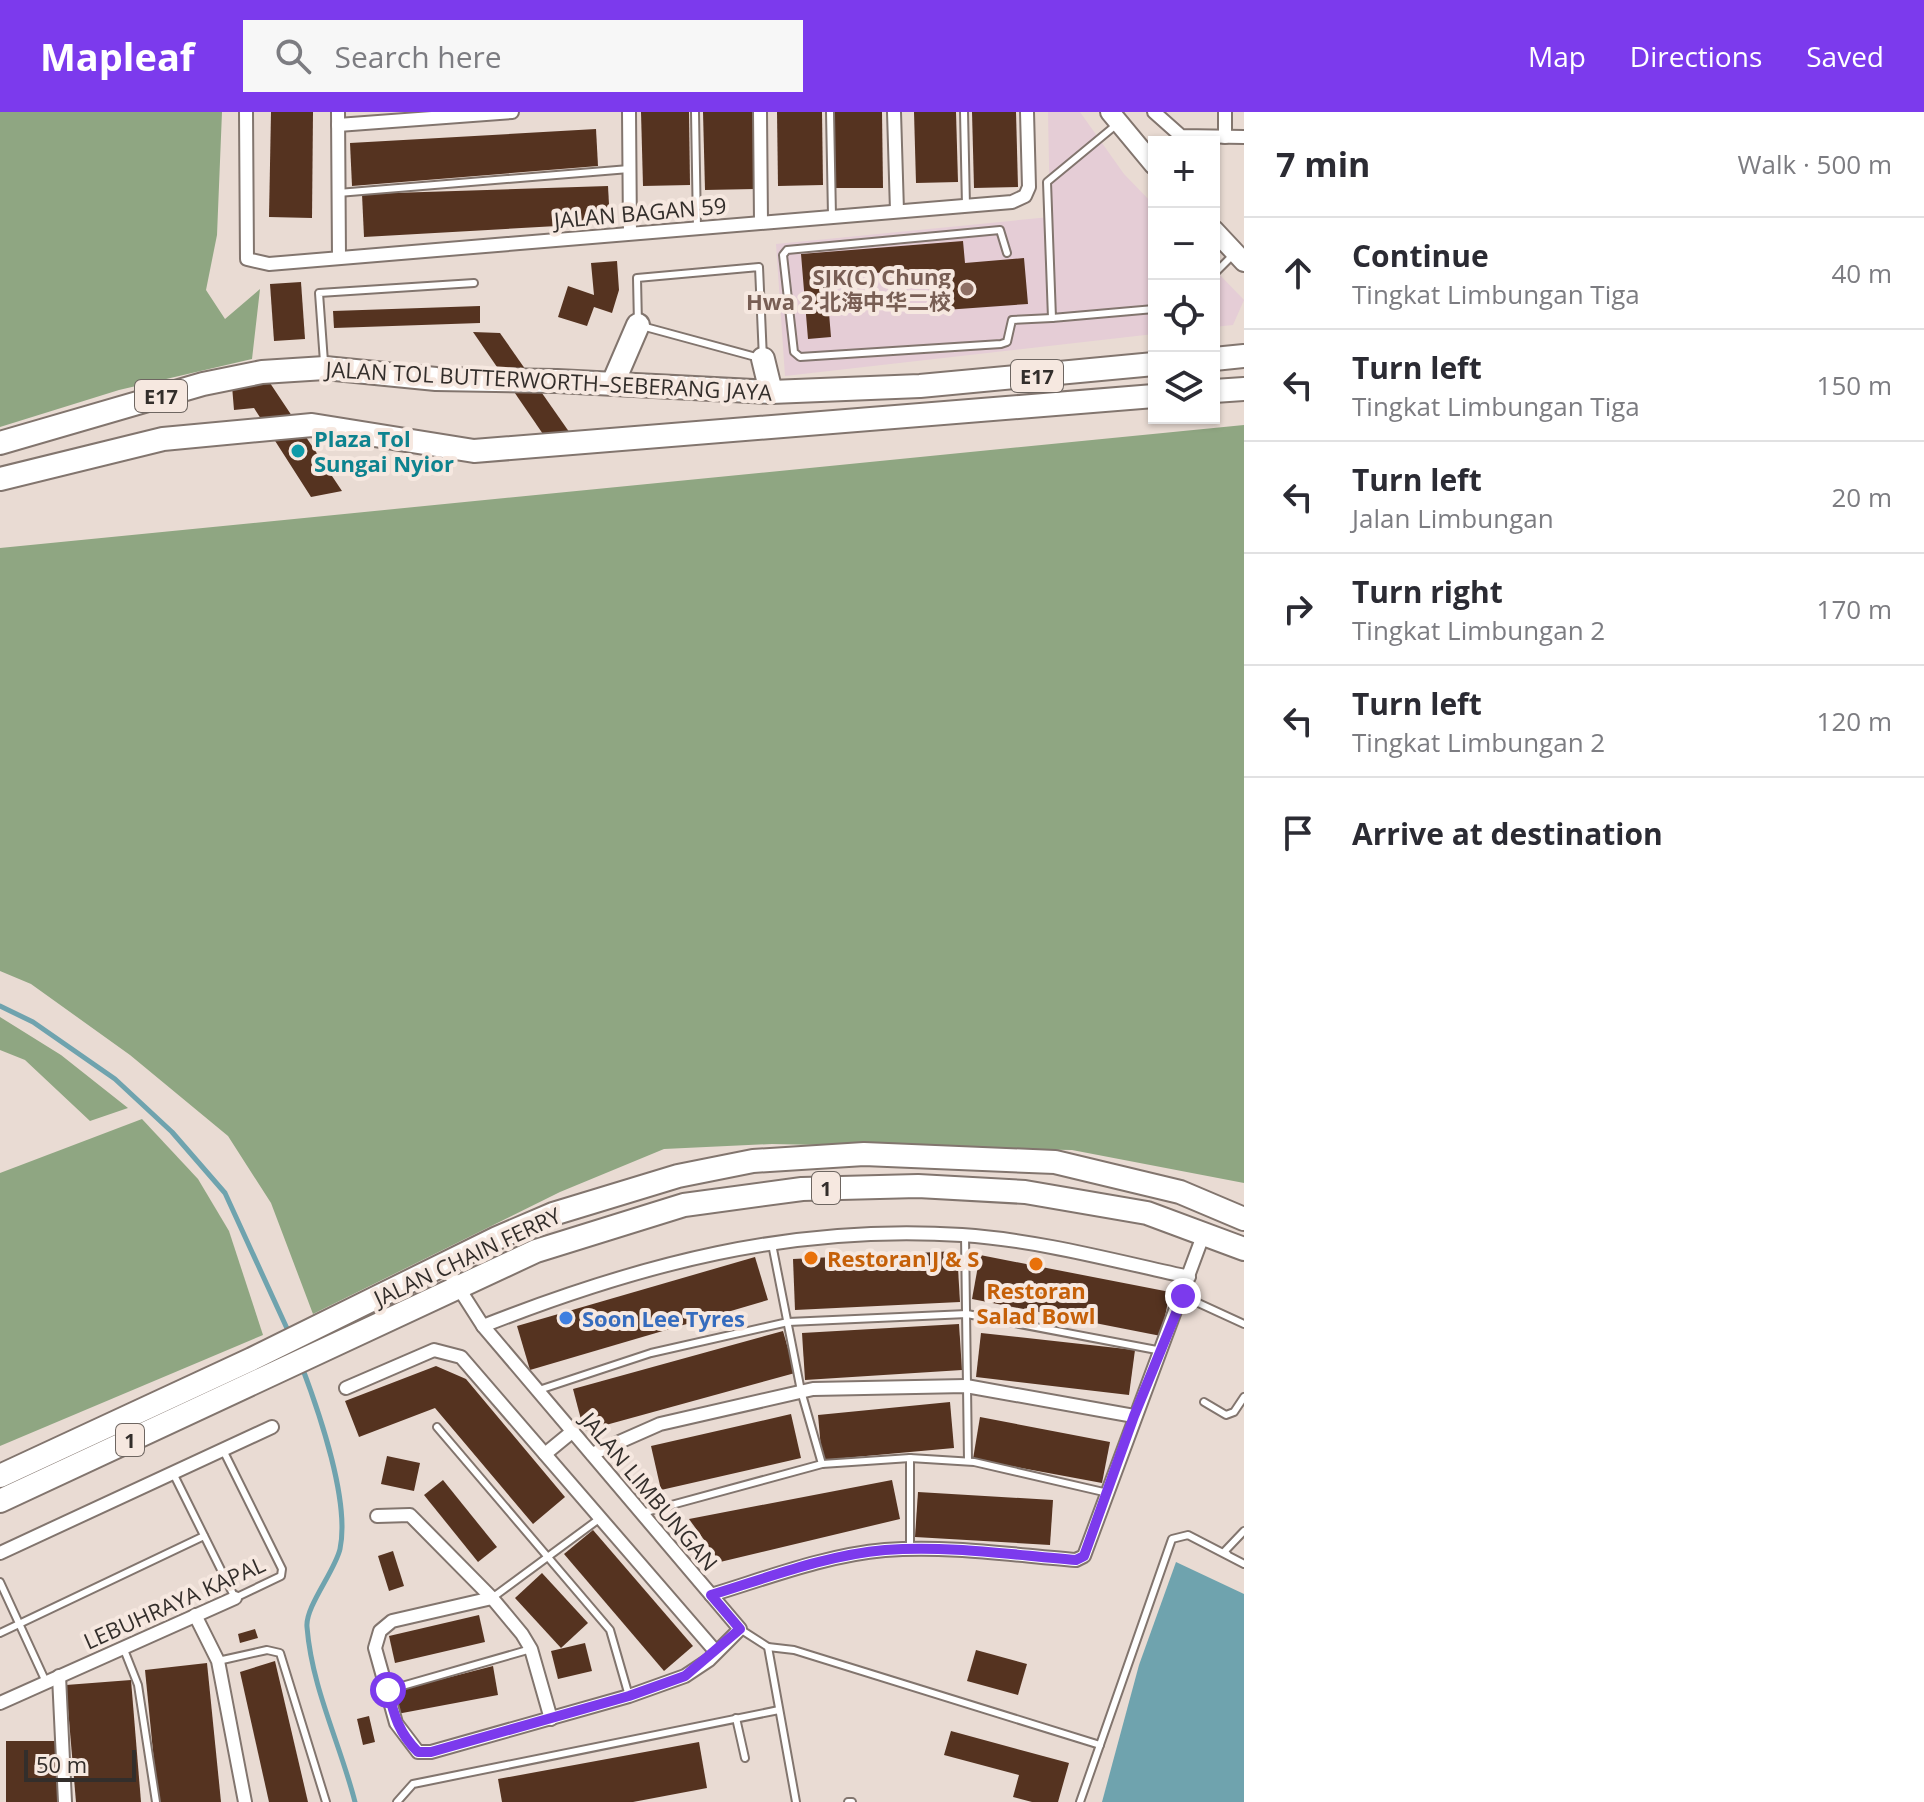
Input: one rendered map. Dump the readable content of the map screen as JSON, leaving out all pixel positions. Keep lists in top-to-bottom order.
{
  "streets": {
    "highway": [
      "E17",
      "JALAN TOL BUTTERWORTH–SEBERANG JAYA",
      "1",
      "JALAN CHAIN FERRY"
    ],
    "street": ["JALAN BAGAN 59", "JALAN LIMBUNGAN", "LEBUHRAYA KAPAL"]
  },
  "crossings": [
    ["JALAN CHAIN FERRY", "JALAN LIMBUNGAN"]
  ],
  "places": [
    "SJK(C) Chung Hwa 2 北海中华二校",
    "Plaza Tol Sungai Nyior",
    "Restoran J & S",
    "Restoran Salad Bowl",
    "Soon Lee Tyres"
  ],
  "scale_bar": "50 m",
  "page": {
    "header": "Mapleaf",
    "search": "Search here",
    "nav": ["Map", "Directions", "Saved"],
    "heading": ["7 min", "Walk · 500 m"],
    "map_buttons": ["+", "−"],
    "list": [
      ["Continue", "Tingkat Limbungan Tiga", "40 m"],
      ["Turn left", "Tingkat Limbungan Tiga", "150 m"],
      ["Turn left", "Jalan Limbungan", "20 m"],
      ["Turn right", "Tingkat Limbungan 2", "170 m"],
      ["Turn left", "Tingkat Limbungan 2", "120 m"],
      "Arrive at destination"
    ],
    "scale": "50 m"
  }
}
